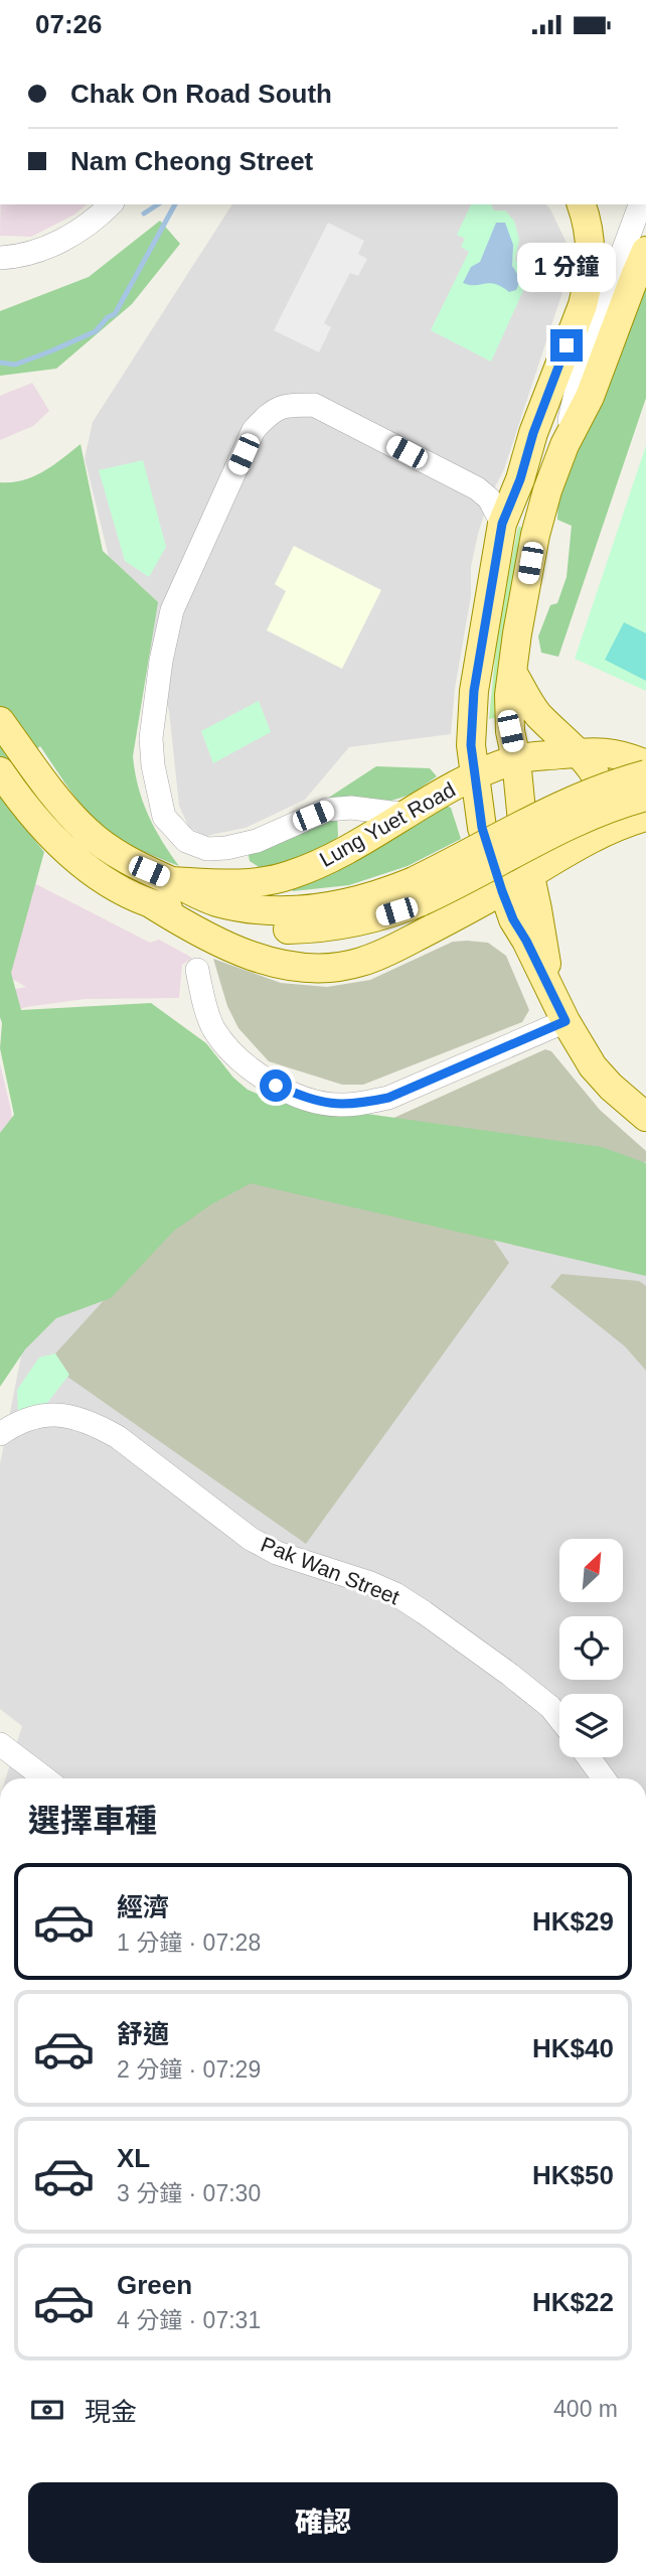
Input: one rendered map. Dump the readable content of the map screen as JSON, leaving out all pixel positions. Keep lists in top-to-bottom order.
{
  "streets": {
    "main road": ["Lung Yuet Road"],
    "street": ["Pak Wan Street"]
  },
  "north": "top right",
  "page": {
    "status": "07:26",
    "banner": ["Chak On Road South", "Nam Cheong Street"],
    "bubble": "1 分鐘",
    "heading": "選擇車種",
    "list": [
      {
        "name": "經濟",
        "note": "1 分鐘 · 07:28",
        "value": "HK$29"
      },
      {
        "name": "舒適",
        "note": "2 分鐘 · 07:29",
        "value": "HK$40"
      },
      {
        "name": "XL",
        "note": "3 分鐘 · 07:30",
        "value": "HK$50"
      },
      {
        "name": "Green",
        "note": "4 分鐘 · 07:31",
        "value": "HK$22"
      }
    ],
    "pay": ["現金", "400 m"],
    "buttons": "確認"
  }
}
